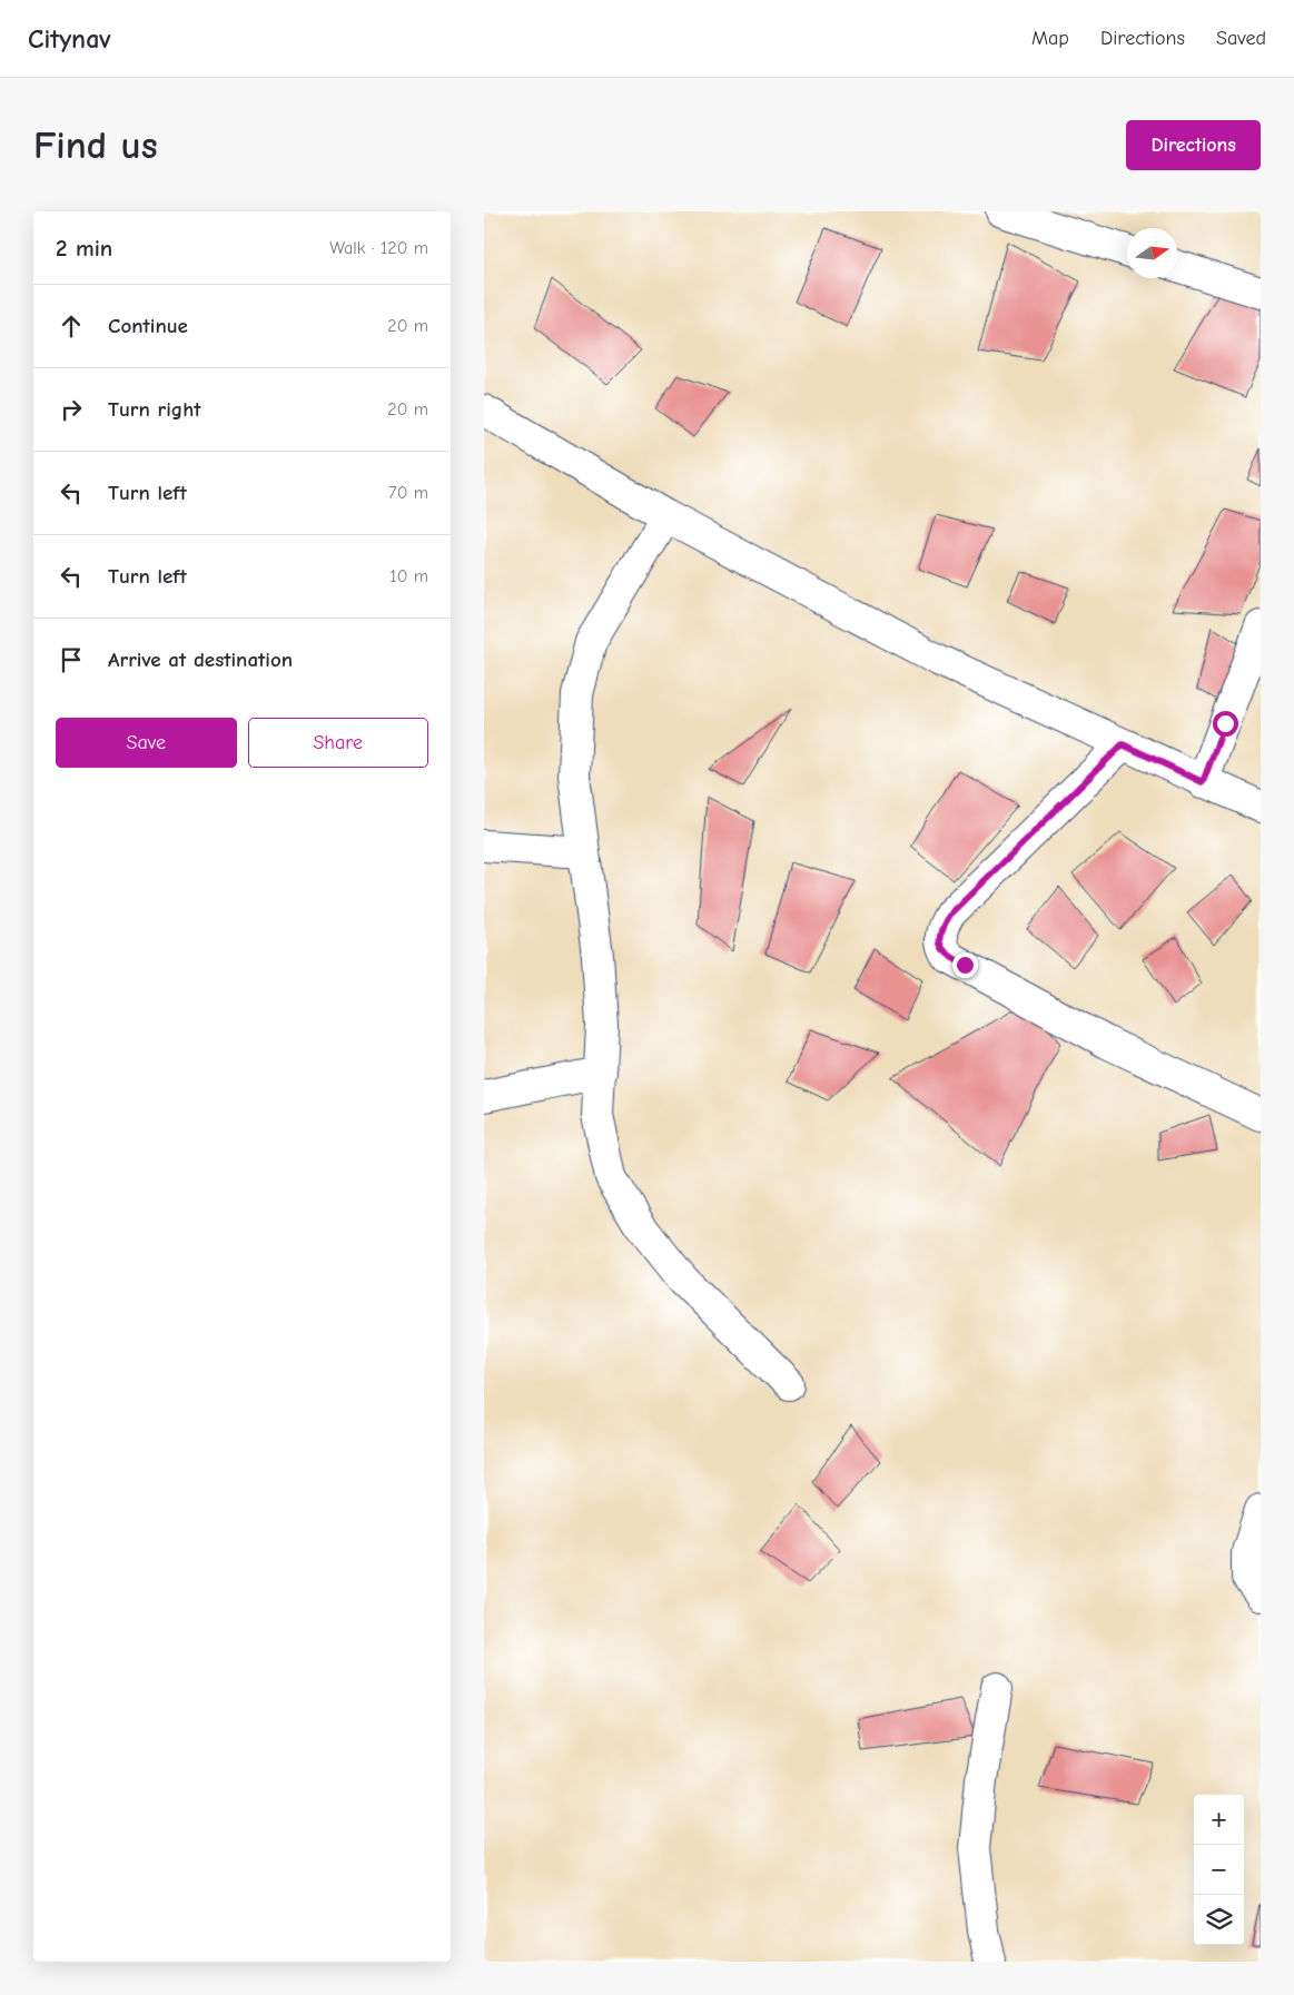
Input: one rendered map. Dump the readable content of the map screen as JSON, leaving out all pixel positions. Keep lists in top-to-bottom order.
{
  "north": "right",
  "page": {
    "header": "Citynav",
    "nav": ["Map", "Directions", "Saved"],
    "buttons": [
      "Directions",
      ["Save", "Share"]
    ],
    "title": "Find us",
    "heading": ["2 min", "Walk · 120 m"],
    "list": [
      ["Continue", "20 m"],
      ["Turn right", "20 m"],
      ["Turn left", "70 m"],
      ["Turn left", "10 m"],
      "Arrive at destination"
    ],
    "map_buttons": ["+", "−"]
  }
}
